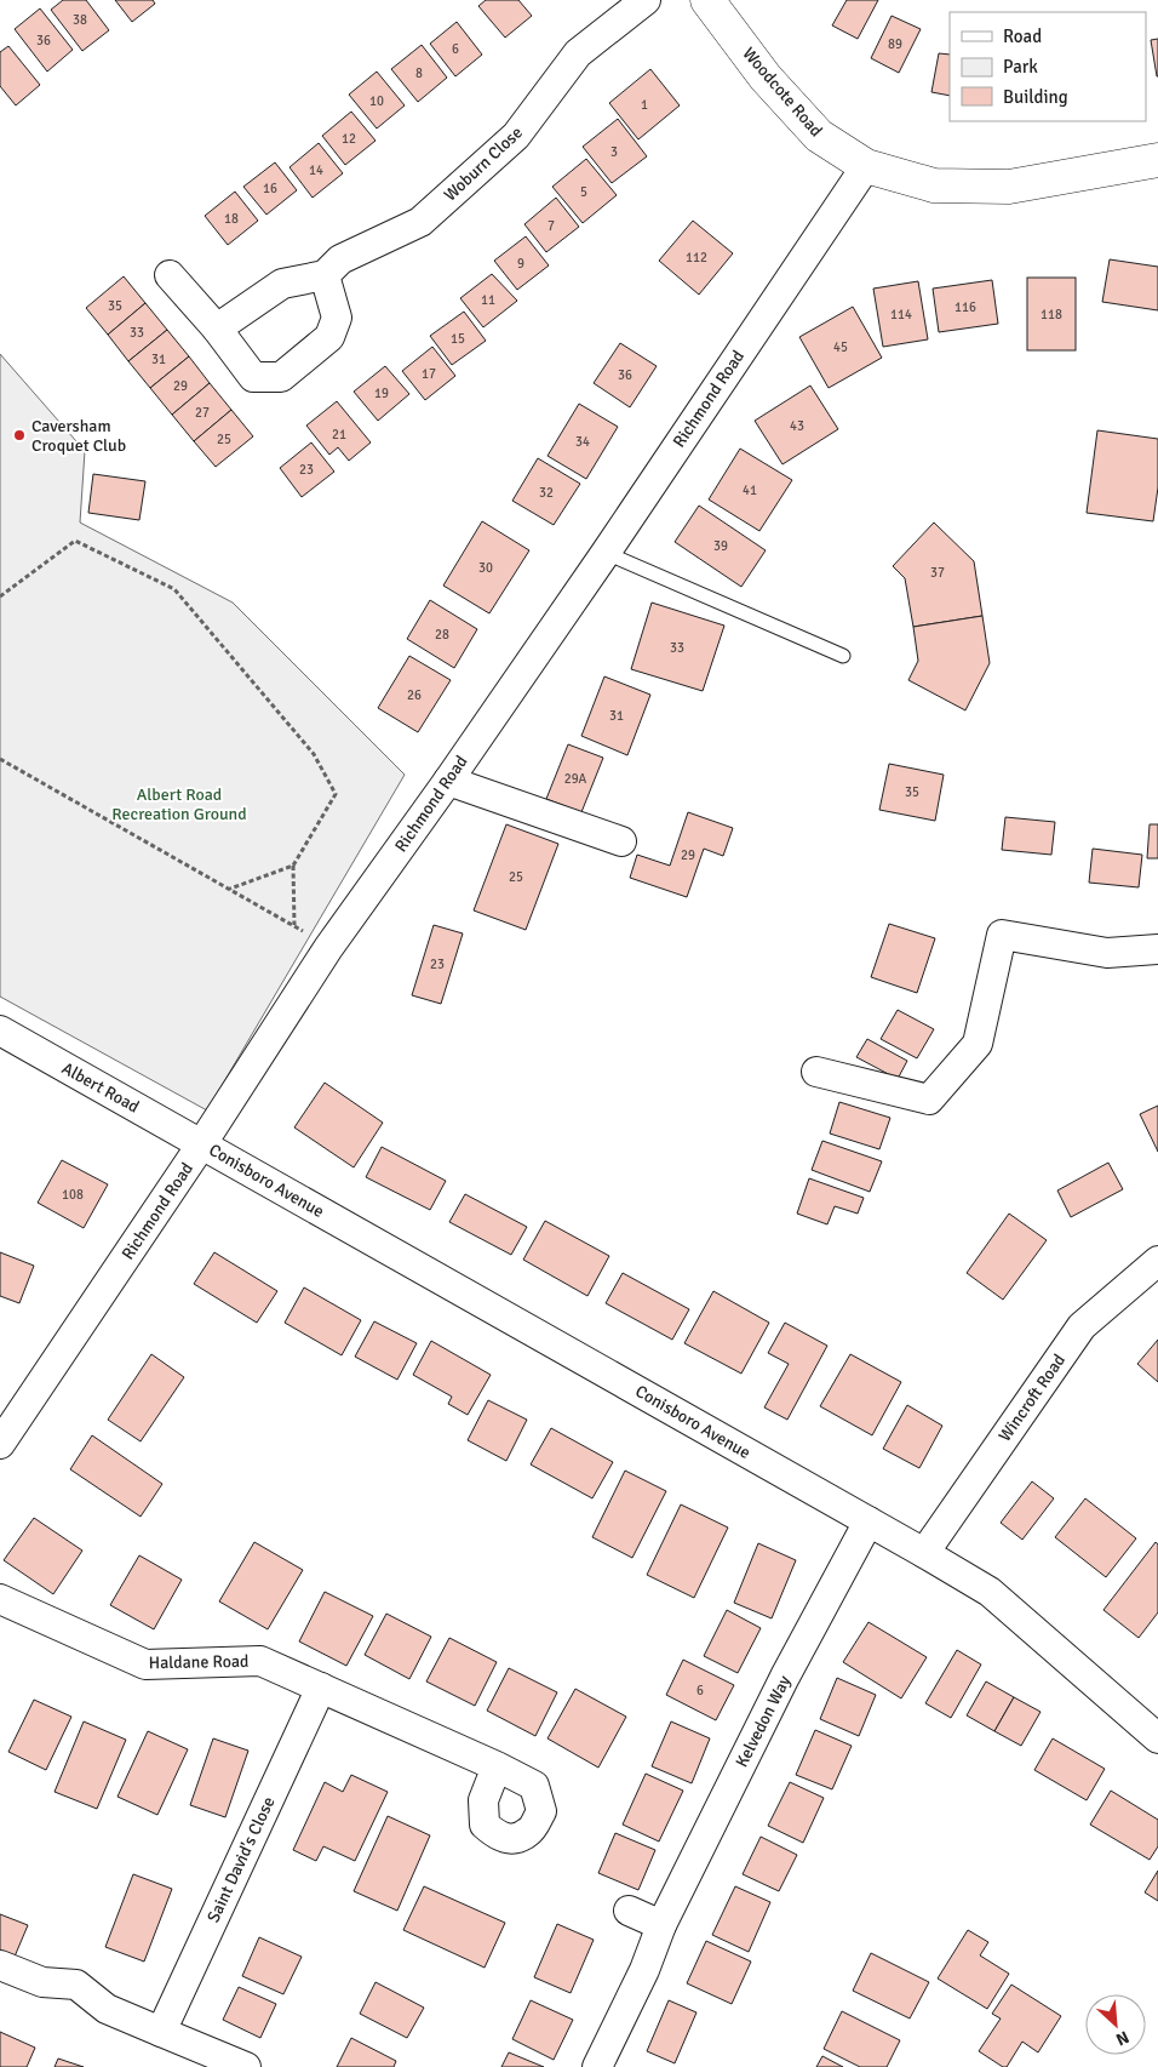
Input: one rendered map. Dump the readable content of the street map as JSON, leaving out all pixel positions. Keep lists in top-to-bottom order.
{
  "streets": {
    "main road": ["Woodcote Road"],
    "street": [
      "Woburn Close",
      "Richmond Road",
      "Albert Road",
      "Conisboro Avenue",
      "Wincroft Road",
      "Haldane Road",
      "Kelvedon Way",
      "Saint David's Close"
    ]
  },
  "crossings": [
    ["Woodcote Road", "Richmond Road"],
    ["Richmond Road", "Albert Road"],
    ["Richmond Road", "Conisboro Avenue"],
    ["Albert Road", "Conisboro Avenue"],
    ["Conisboro Avenue", "Wincroft Road"],
    ["Conisboro Avenue", "Kelvedon Way"],
    ["Haldane Road", "Saint David's Close"]
  ],
  "parks": ["Albert Road Recreation Ground"],
  "places": ["Caversham Croquet Club"],
  "house_numbers": [
    "38",
    "36",
    "89",
    "6",
    "8",
    "10",
    "1",
    "12",
    "3",
    "14",
    "16",
    "5",
    "18",
    "7",
    "112",
    "9",
    "11",
    "35",
    "116",
    "114",
    "118",
    "33",
    "15",
    "45",
    "31",
    "17",
    "36",
    "29",
    "19",
    "27",
    "43",
    "21",
    "25",
    "34",
    "23",
    "41",
    "32",
    "39",
    "30",
    "37",
    "28",
    "33",
    "26",
    "31",
    "29A",
    "35",
    "29",
    "25",
    "23",
    "108",
    "6"
  ],
  "legend": ["Road", "Park", "Building"],
  "north": "bottom right"
}
